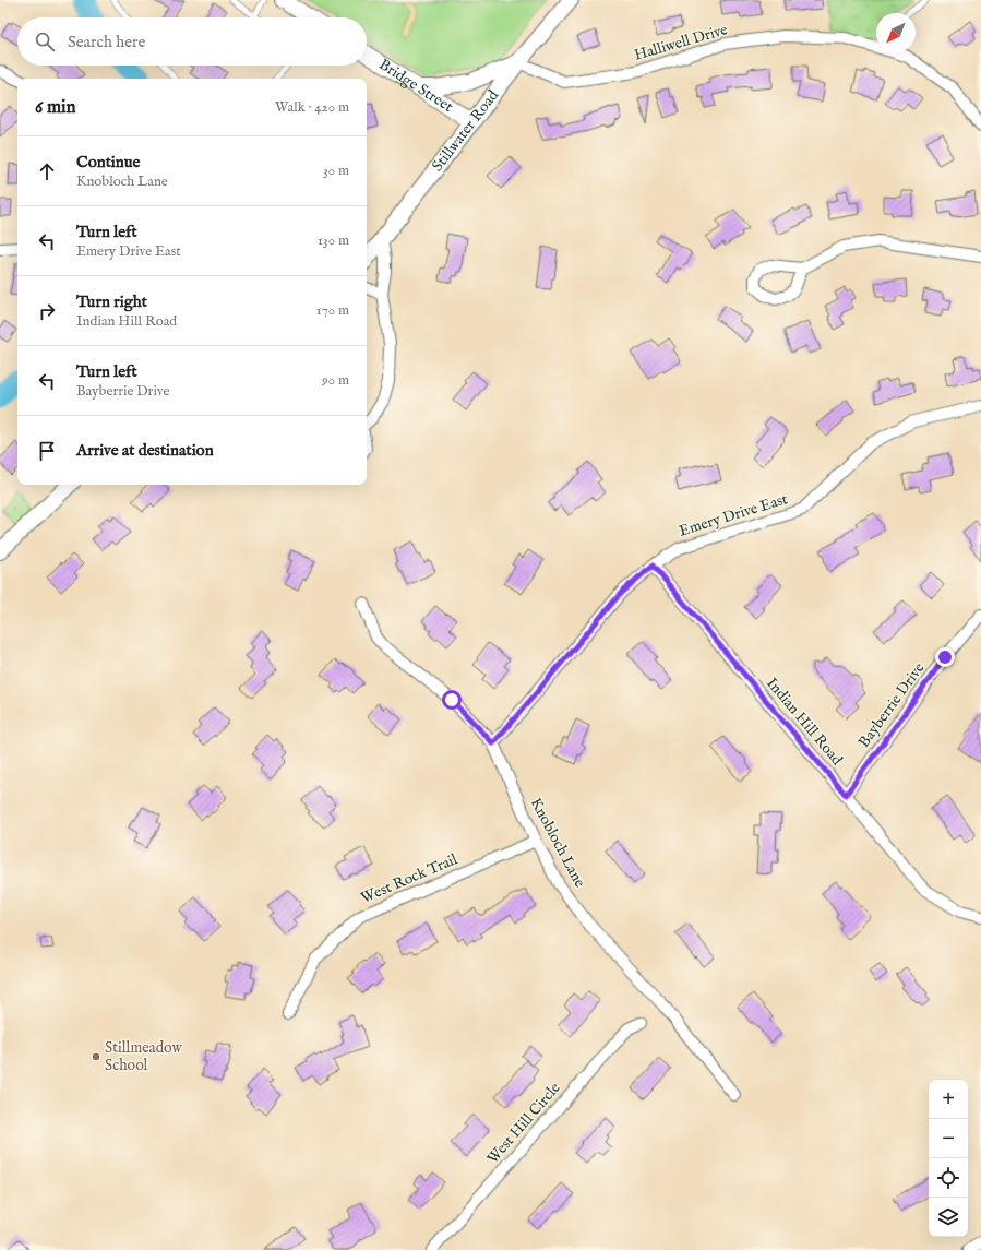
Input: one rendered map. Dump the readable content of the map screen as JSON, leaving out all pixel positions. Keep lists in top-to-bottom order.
{
  "streets": {
    "main road": ["Bridge Street", "Stillwater Road"],
    "street": [
      "Halliwell Drive",
      "Emery Drive East",
      "Bayberrie Drive",
      "Indian Hill Road",
      "Knobloch Lane",
      "West Rock Trail",
      "West Hill Circle"
    ]
  },
  "crossings": [
    ["Halliwell Drive", "Stillwater Road"],
    ["Bridge Street", "Stillwater Road"],
    ["Emery Drive East", "Indian Hill Road"],
    ["Emery Drive East", "Knobloch Lane"],
    ["Bayberrie Drive", "Indian Hill Road"],
    ["Knobloch Lane", "West Rock Trail"]
  ],
  "places": ["Stillmeadow School"],
  "north": "bottom left",
  "page": {
    "search": "Search here",
    "heading": ["6 min", "Walk · 420 m"],
    "list": [
      ["Continue", "Knobloch Lane", "30 m"],
      ["Turn left", "Emery Drive East", "130 m"],
      ["Turn right", "Indian Hill Road", "170 m"],
      ["Turn left", "Bayberrie Drive", "90 m"],
      "Arrive at destination"
    ],
    "map_buttons": ["+", "−"]
  }
}
